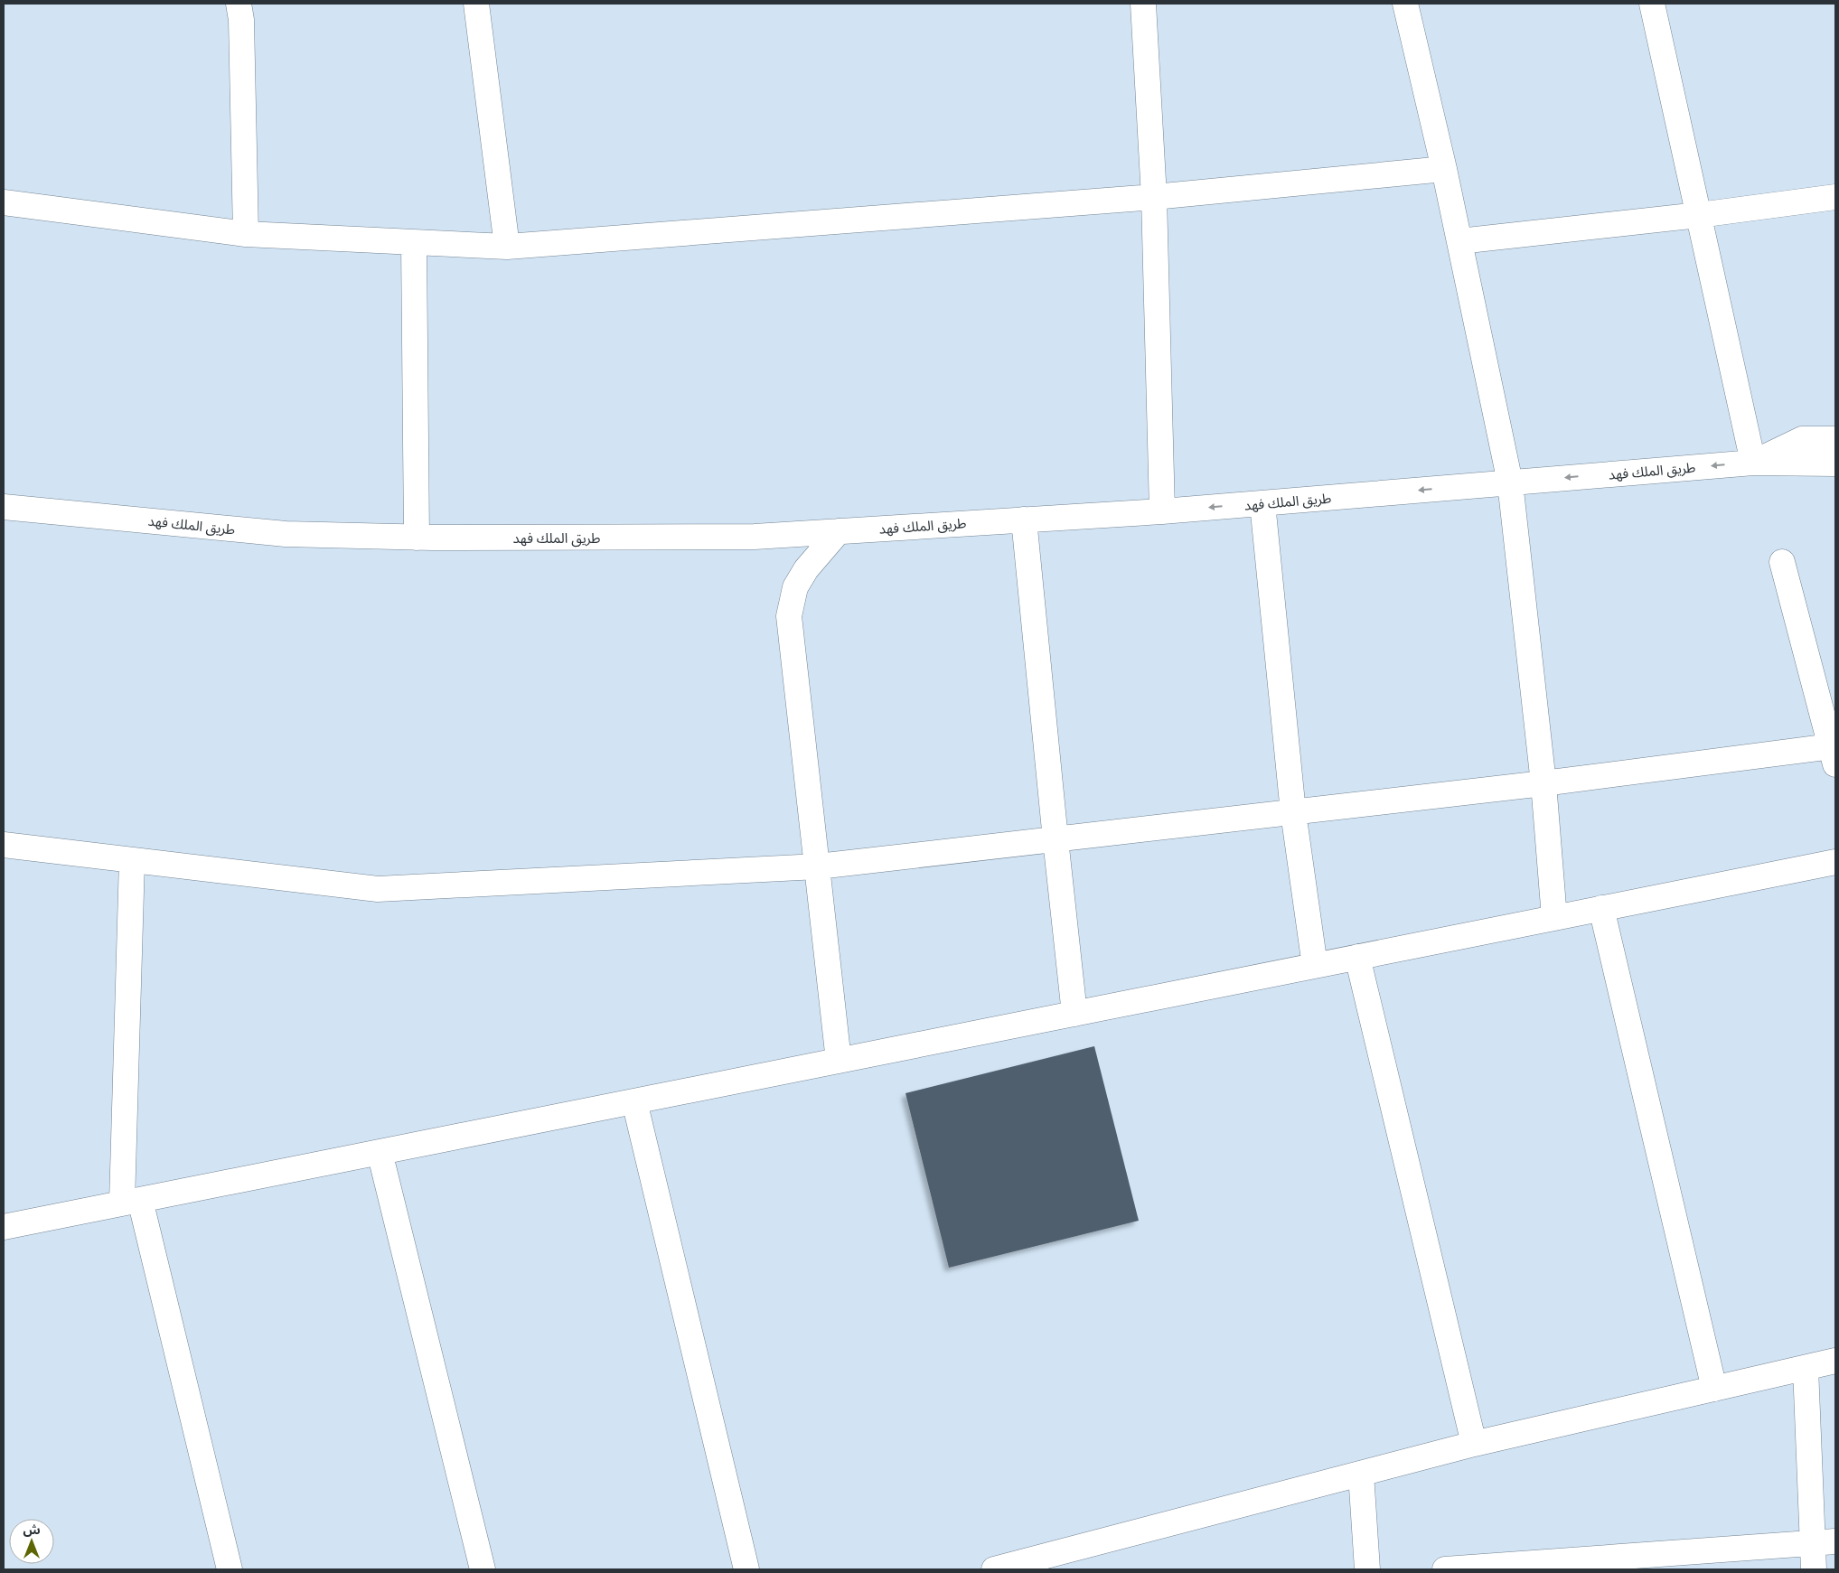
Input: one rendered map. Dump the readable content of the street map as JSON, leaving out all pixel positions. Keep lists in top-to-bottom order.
{
  "streets": {
    "street": ["طريق الملك فهد"]
  },
  "north": "top"
}
